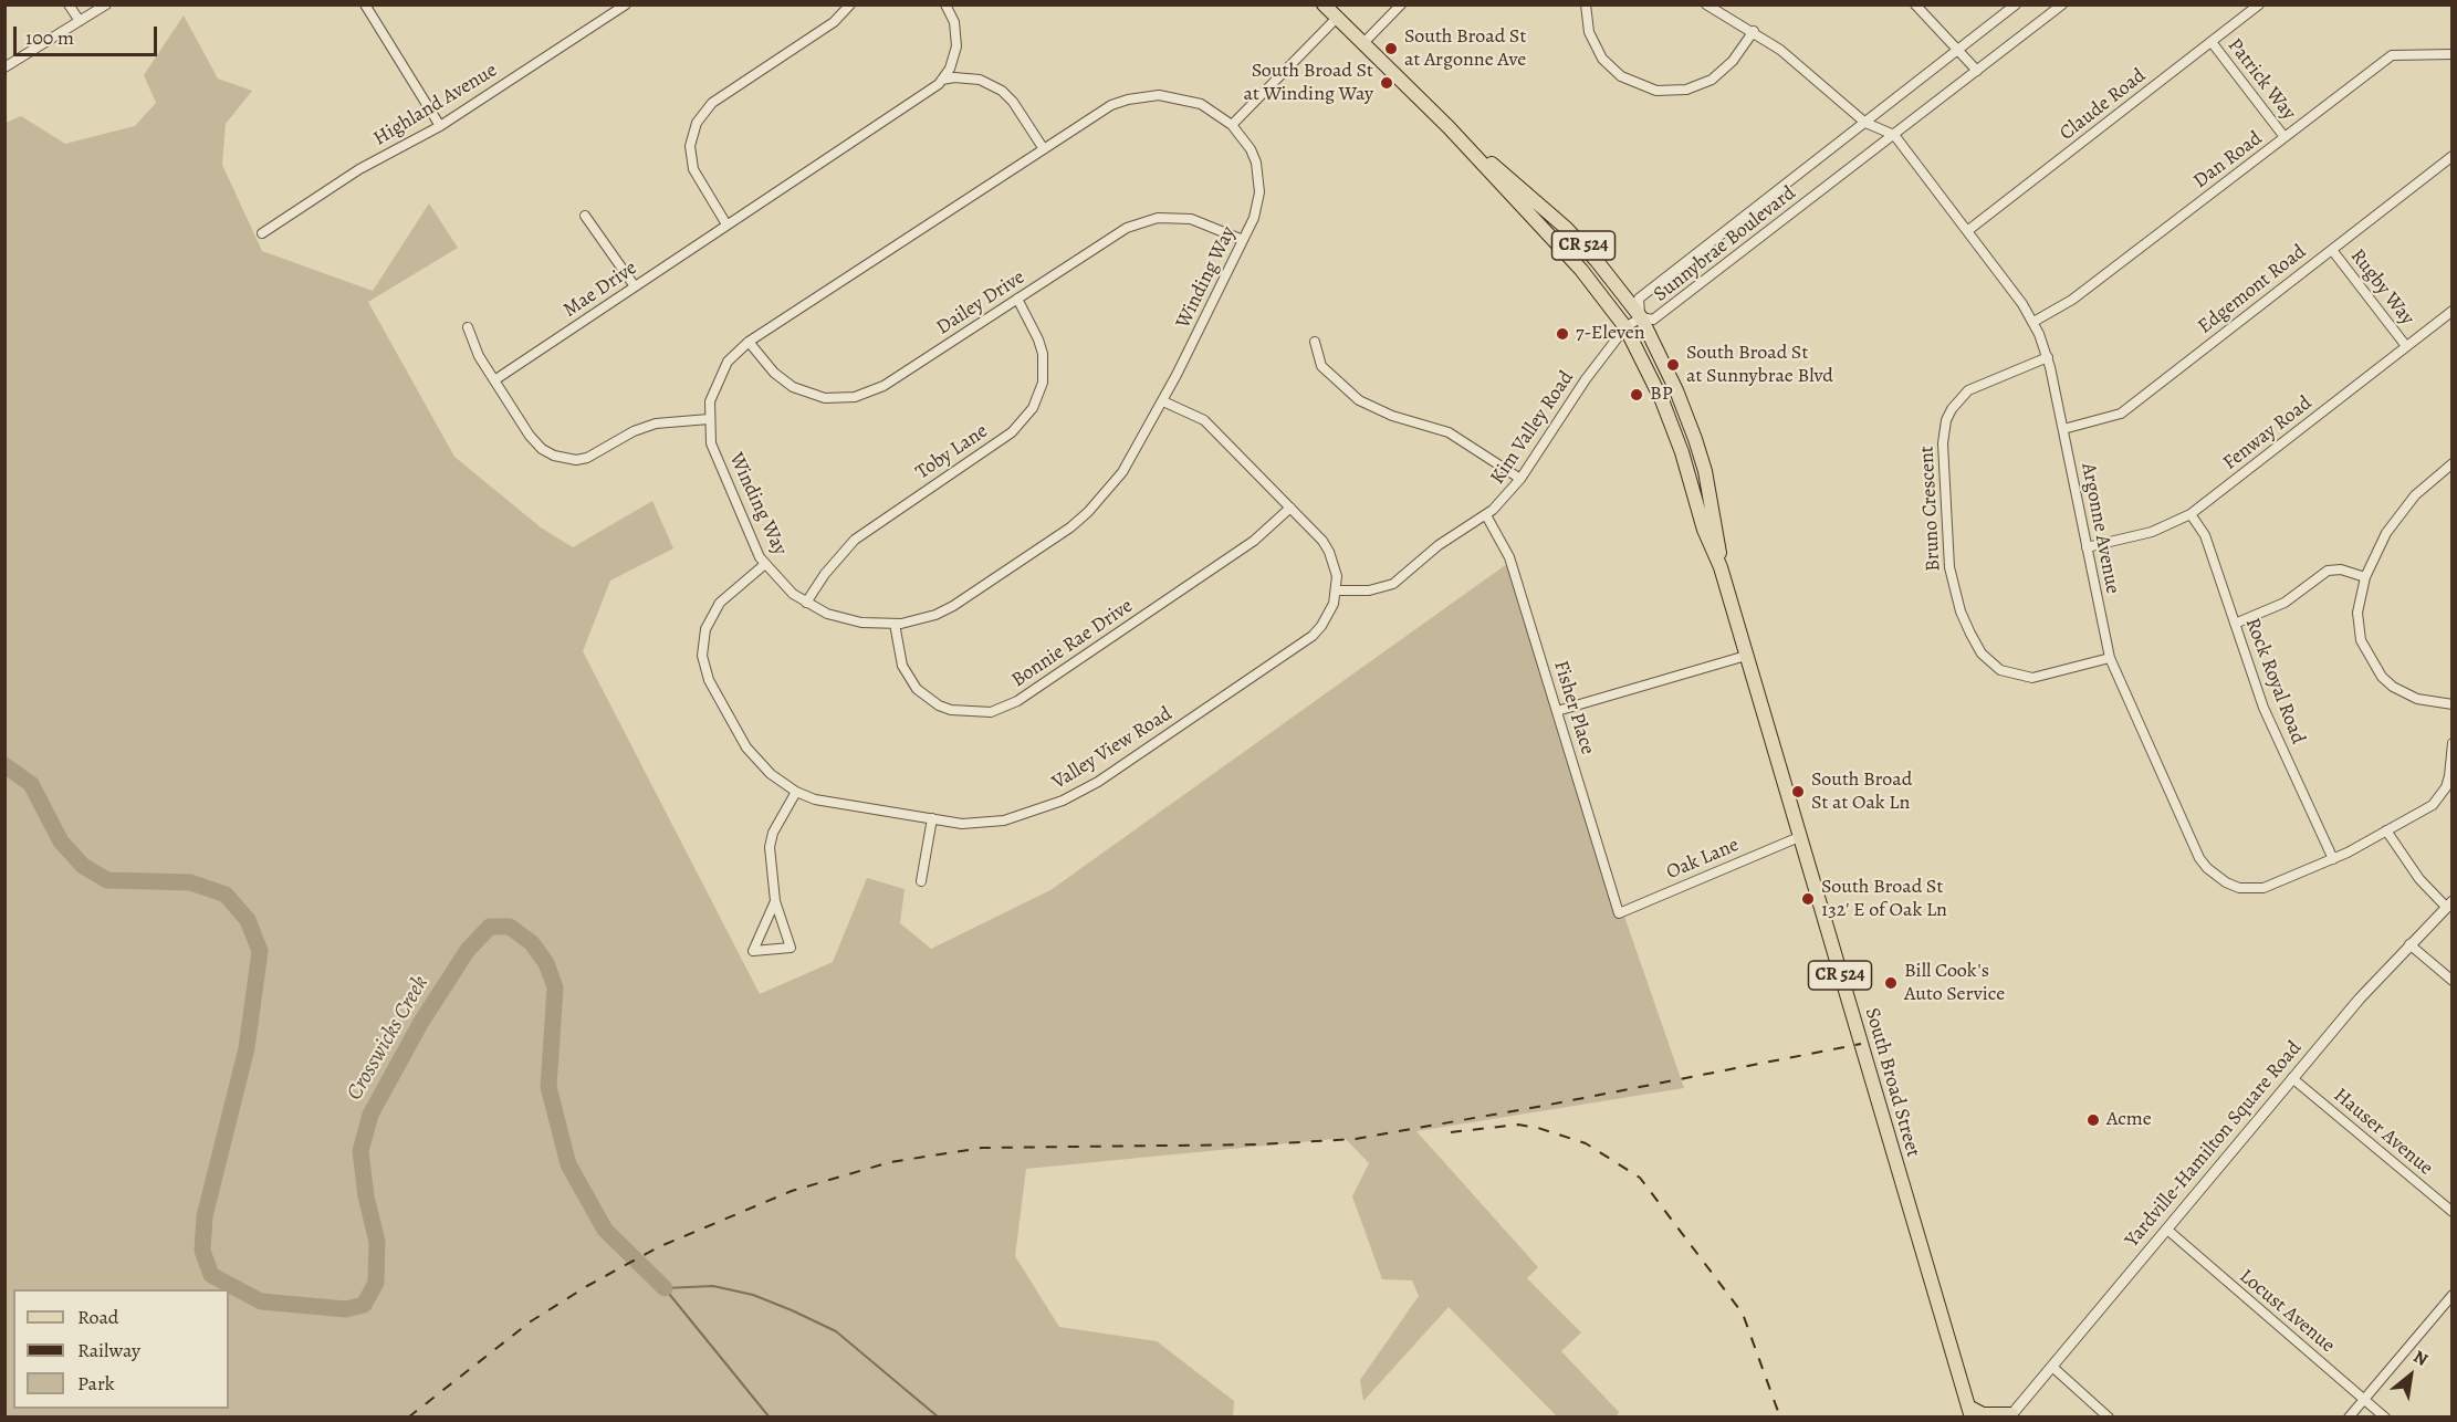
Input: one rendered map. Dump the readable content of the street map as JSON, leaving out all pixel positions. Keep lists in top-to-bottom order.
{
  "streets": {
    "main road": ["CR 524", "South Broad Street"],
    "street": [
      "Patrick Way",
      "Highland Avenue",
      "Claude Road",
      "Dan Road",
      "Sunnybrae Boulevard",
      "Winding Way",
      "Rugby Way",
      "Mae Drive",
      "Edgemont Road",
      "Dailey Drive",
      "Kim Valley Road",
      "Fenway Road",
      "Toby Lane",
      "Bruno Crescent",
      "Argonne Avenue",
      "Bonnie Rae Drive",
      "Rock Royal Road",
      "Fisher Place",
      "Valley View Road",
      "Oak Lane",
      "Hauser Avenue",
      "Yardville-Hamilton Square Road",
      "Locust Avenue"
    ]
  },
  "crossings": [
    ["Patrick Way", "Claude Road"],
    ["Patrick Way", "Dan Road"],
    ["Claude Road", "Argonne Avenue"],
    ["Dan Road", "Argonne Avenue"],
    ["Sunnybrae Boulevard", "Kim Valley Road"],
    ["Sunnybrae Boulevard", "Argonne Avenue"],
    ["Sunnybrae Boulevard", "South Broad Street"],
    ["Winding Way", "Dailey Drive"],
    ["Winding Way", "Toby Lane"],
    ["Winding Way", "Bonnie Rae Drive"],
    ["Winding Way", "Valley View Road"],
    ["Rugby Way", "Edgemont Road"],
    ["Rugby Way", "Fenway Road"],
    ["Edgemont Road", "Argonne Avenue"],
    ["Dailey Drive", "Toby Lane"],
    ["Kim Valley Road", "Fisher Place"],
    ["Kim Valley Road", "Valley View Road"],
    ["Kim Valley Road", "South Broad Street"],
    ["Fenway Road", "Argonne Avenue"],
    ["Fenway Road", "Rock Royal Road"],
    ["Bruno Crescent", "Argonne Avenue"],
    ["Argonne Avenue", "Rock Royal Road"],
    ["Fisher Place", "Oak Lane"],
    ["Oak Lane", "South Broad Street"],
    ["Hauser Avenue", "Yardville-Hamilton Square Road"],
    ["Yardville-Hamilton Square Road", "Locust Avenue"]
  ],
  "water": ["Crosswicks Creek"],
  "places": [
    "South Broad St at Argonne Ave",
    "South Broad St at Winding Way",
    "7-Eleven",
    "South Broad St at Sunnybrae Blvd",
    "BP",
    "South Broad St at Oak Ln",
    "South Broad St 132' E of Oak Ln",
    "Bill Cook's Auto Service",
    "Acme"
  ],
  "legend": ["Road", "Railway", "Park"],
  "scale_bar": "100 m",
  "north": "top right"
}
